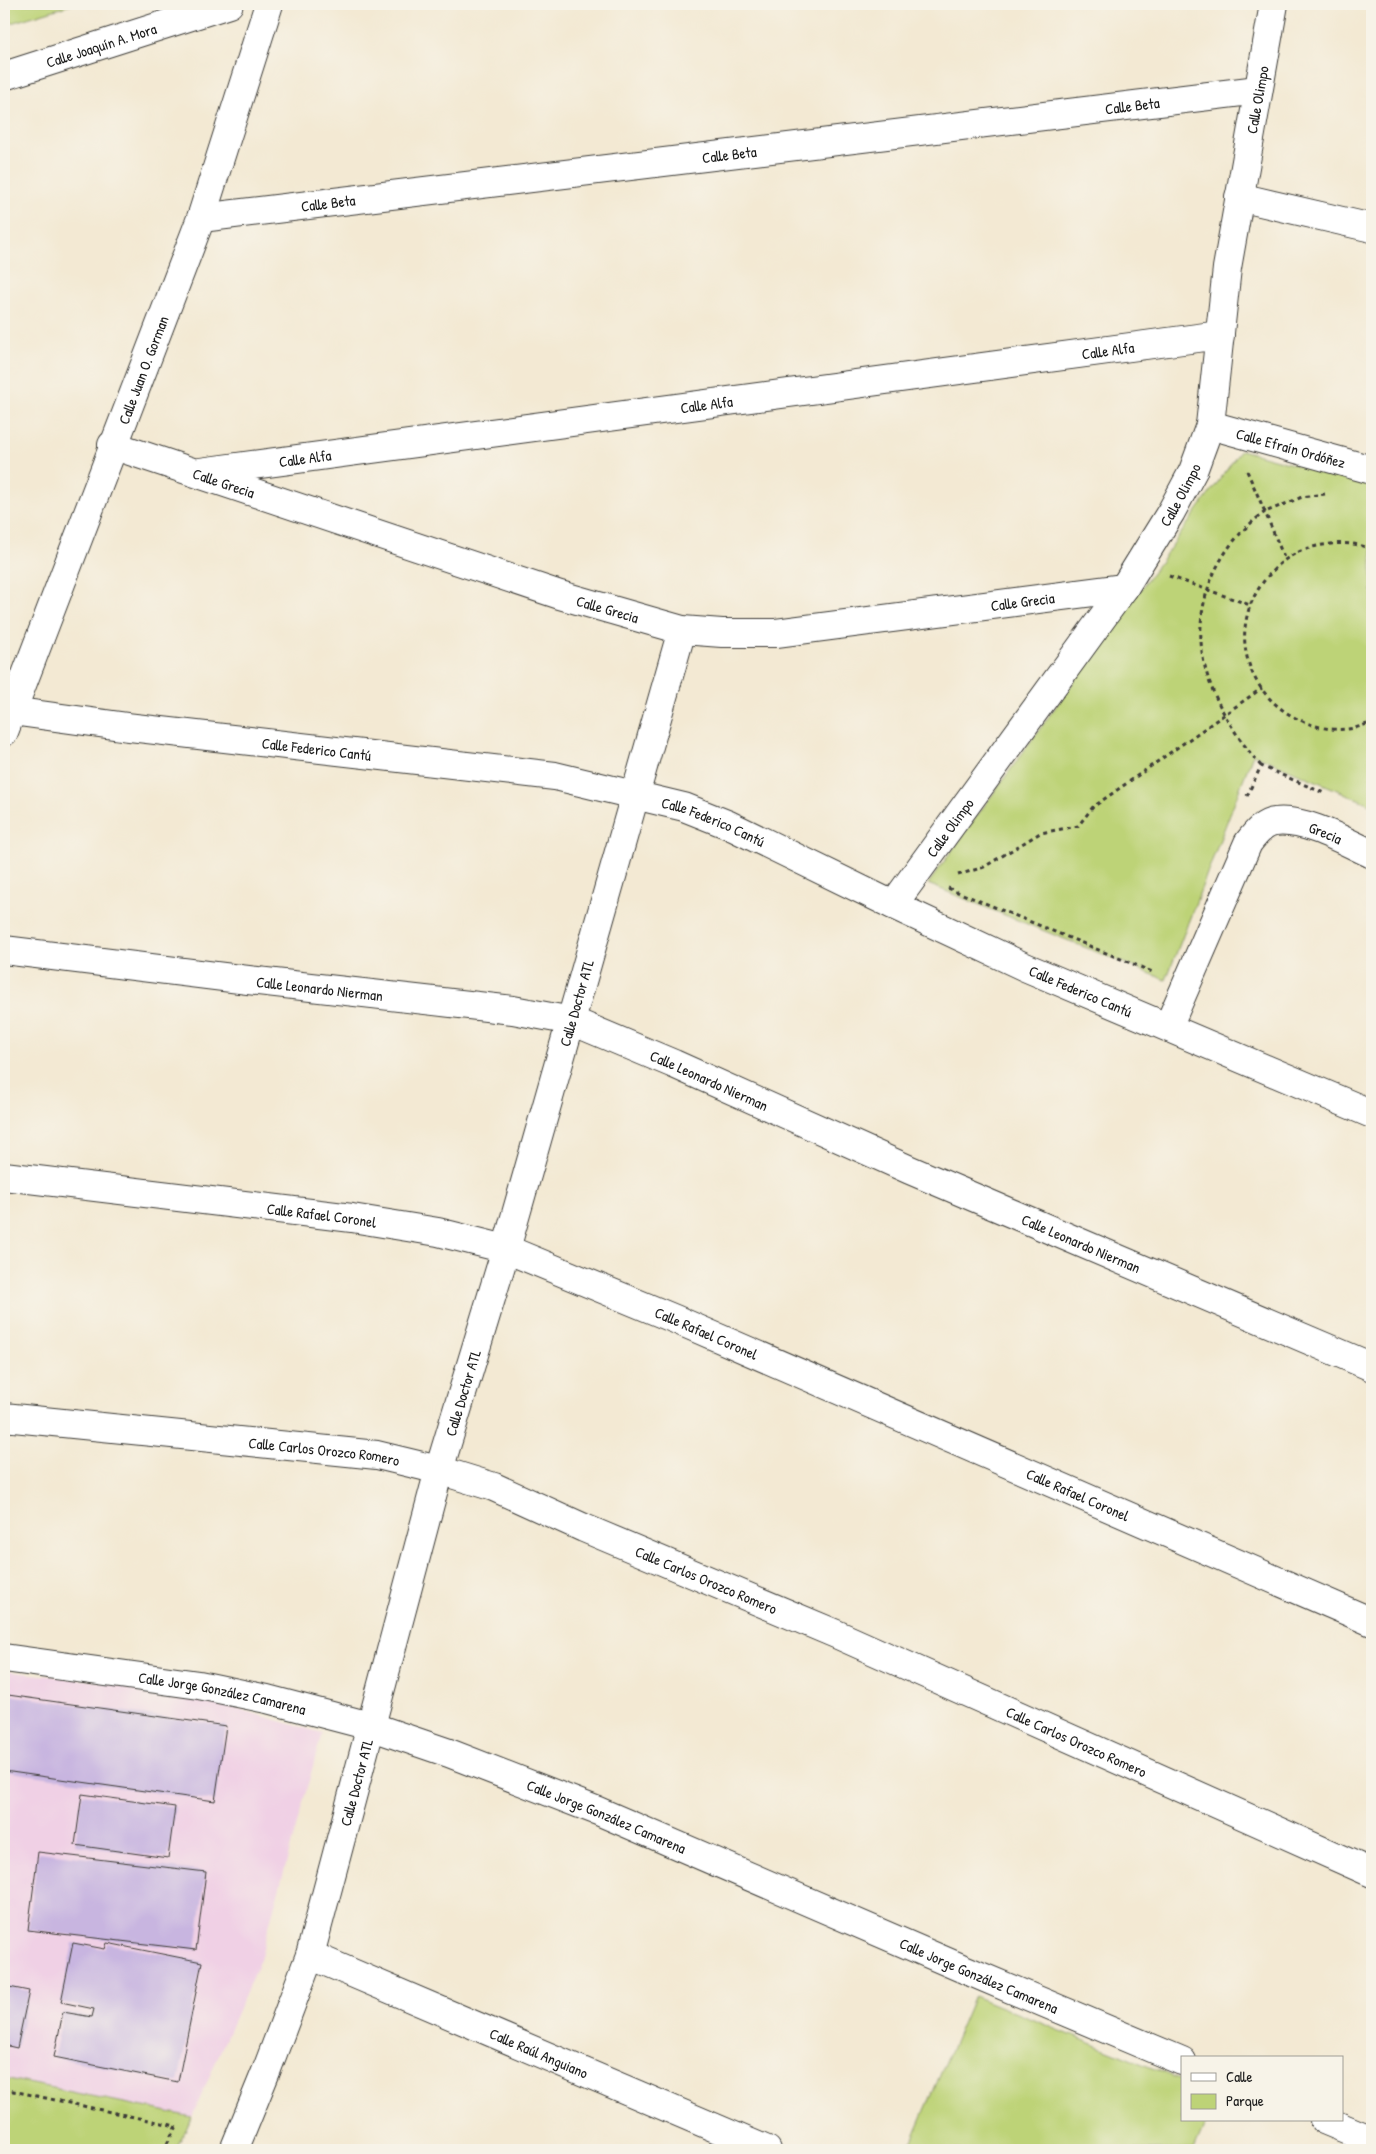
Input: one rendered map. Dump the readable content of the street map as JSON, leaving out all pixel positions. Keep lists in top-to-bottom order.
{
  "streets": {
    "street": [
      "Calle Joaquín A. Mora",
      "Calle Olimpo",
      "Calle Beta",
      "Calle Alfa",
      "Calle Juan O. Gorman",
      "Calle Efraín Ordóñez",
      "Calle Grecia",
      "Calle Federico Cantú",
      "Grecia",
      "Calle Leonardo Nierman",
      "Calle Doctor ATL",
      "Calle Rafael Coronel",
      "Calle Carlos Orozco Romero",
      "Calle Jorge González Camarena",
      "Calle Raúl Anguiano"
    ]
  },
  "crossings": [
    ["Calle Olimpo", "Calle Beta"],
    ["Calle Olimpo", "Calle Alfa"],
    ["Calle Olimpo", "Calle Efraín Ordóñez"],
    ["Calle Olimpo", "Calle Grecia"],
    ["Calle Olimpo", "Calle Federico Cantú"],
    ["Calle Beta", "Calle Juan O. Gorman"],
    ["Calle Alfa", "Calle Grecia"],
    ["Calle Juan O. Gorman", "Calle Grecia"],
    ["Calle Juan O. Gorman", "Calle Federico Cantú"],
    ["Calle Grecia", "Calle Doctor ATL"],
    ["Calle Federico Cantú", "Grecia"],
    ["Calle Federico Cantú", "Calle Doctor ATL"],
    ["Calle Leonardo Nierman", "Calle Doctor ATL"],
    ["Calle Doctor ATL", "Calle Rafael Coronel"],
    ["Calle Doctor ATL", "Calle Carlos Orozco Romero"],
    ["Calle Doctor ATL", "Calle Jorge González Camarena"],
    ["Calle Doctor ATL", "Calle Raúl Anguiano"]
  ],
  "legend": ["Calle", "Parque"]
}
